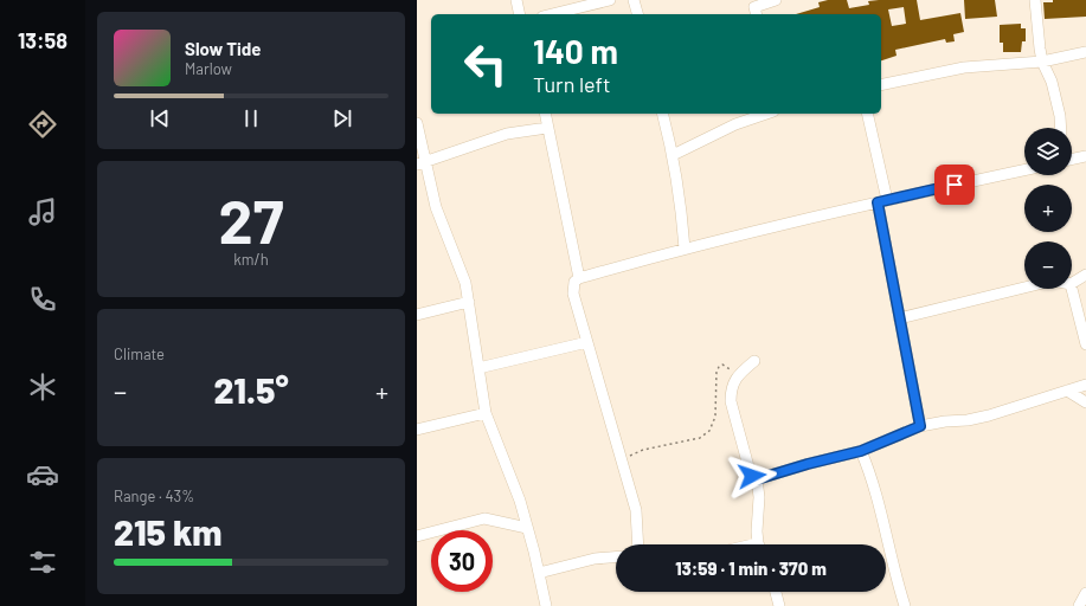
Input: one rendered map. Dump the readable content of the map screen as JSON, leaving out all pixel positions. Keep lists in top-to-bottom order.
{
  "page": {
    "tabs": "13:58",
    "turn": ["140 m", "Turn left"],
    "song": ["Slow Tide", "Marlow"],
    "map_buttons": ["+", "−"],
    "tile": [
      ["27", "km/h"],
      "Climate",
      ["Range · 43%", "215 km"]
    ],
    "heat": ["−", "21.5°", "+"],
    "limit": "30",
    "trip": "13:59 · 1 min · 370 m"
  }
}
